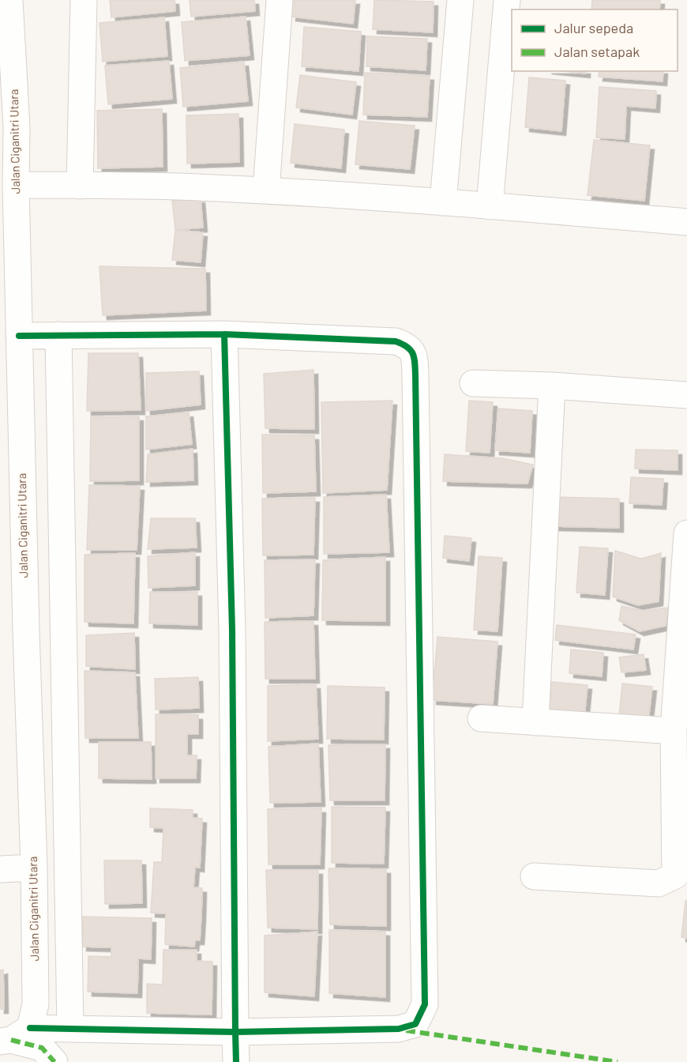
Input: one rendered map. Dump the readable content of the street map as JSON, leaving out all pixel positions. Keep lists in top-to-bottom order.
{
  "streets": {
    "street": ["Jalan Ciganitri Utara"]
  },
  "legend": ["Jalur sepeda", "Jalan setapak"]
}
